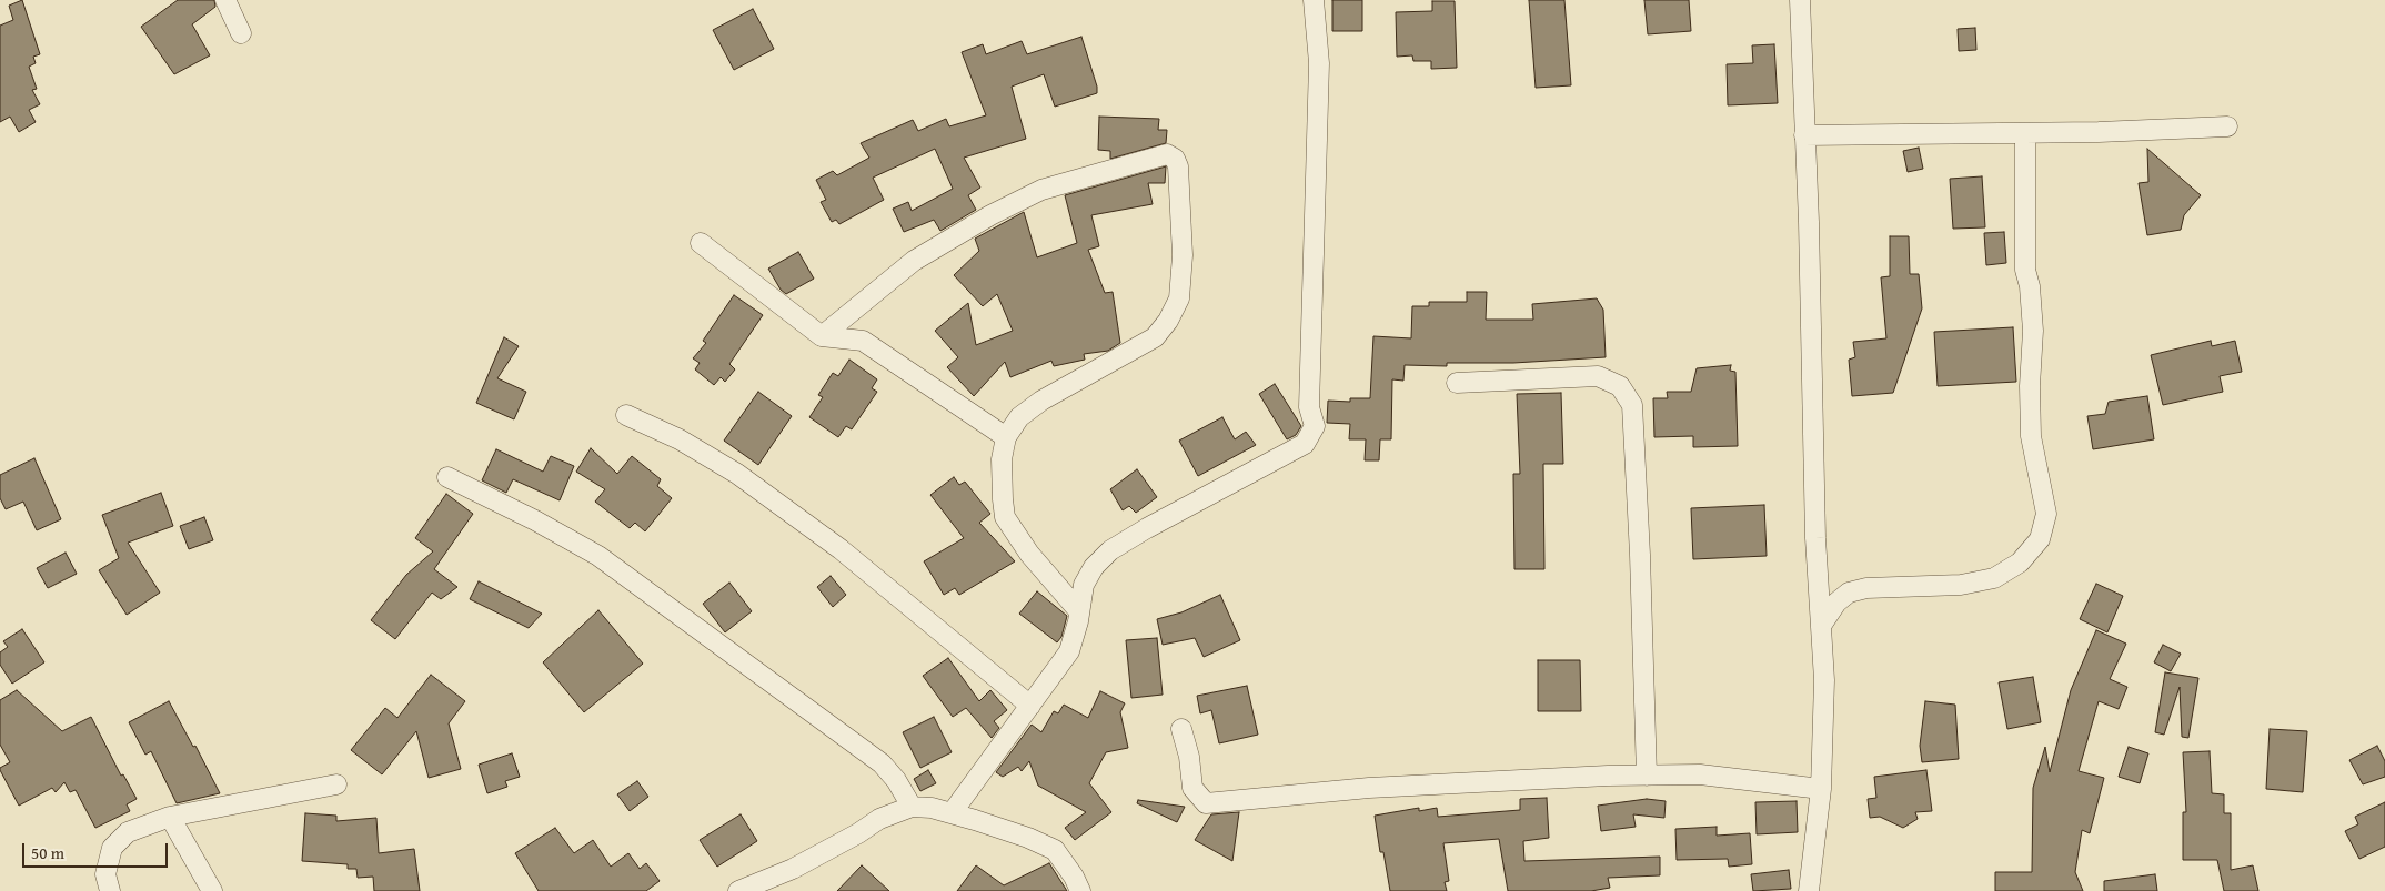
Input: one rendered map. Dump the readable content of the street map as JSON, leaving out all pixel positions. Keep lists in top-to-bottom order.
{
  "scale_bar": "50 m"
}
